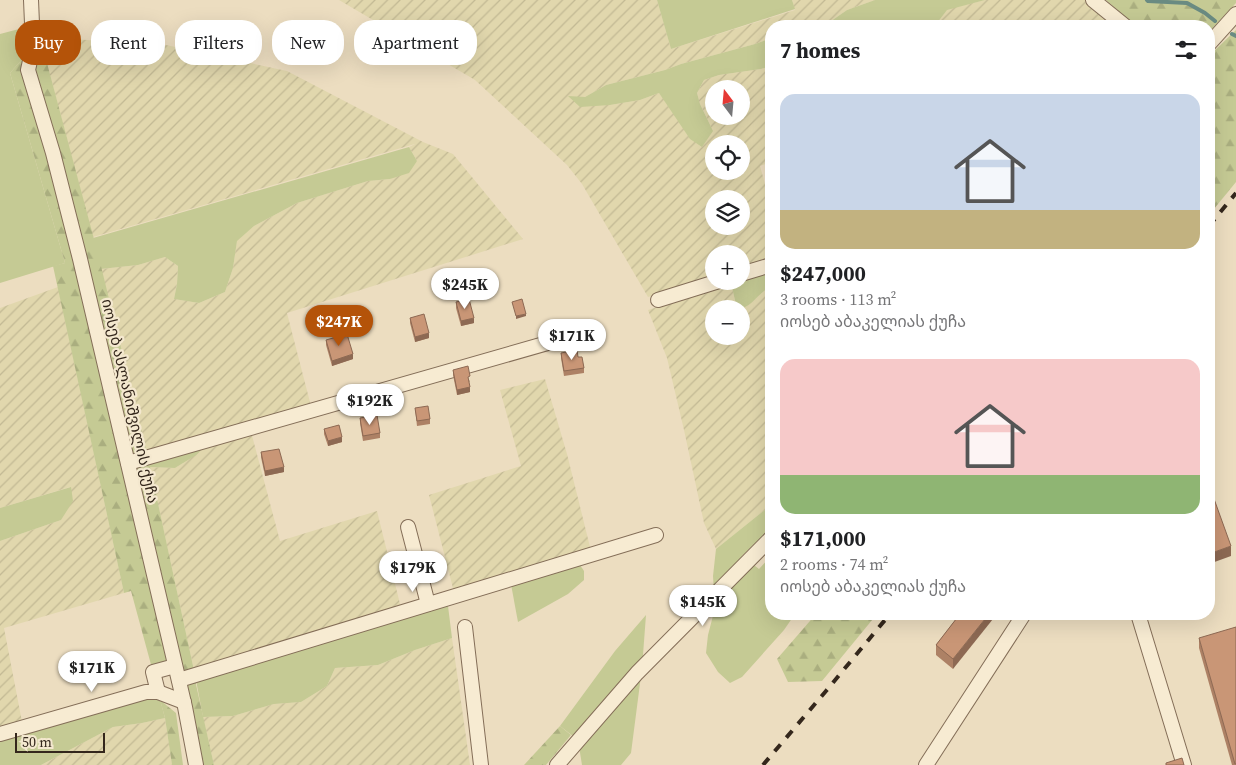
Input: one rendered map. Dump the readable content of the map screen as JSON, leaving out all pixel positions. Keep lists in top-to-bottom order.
{
  "streets": {
    "street": ["იოსებ ასლანიშვილის ქუჩა"]
  },
  "scale_bar": "50 m",
  "north": "top",
  "page": {
    "chip": [
      "Buy",
      "Rent",
      "Filters",
      "New",
      "Apartment"
    ],
    "heading": "7 homes",
    "map_buttons": ["+", "−"],
    "list": [
      {
        "name": "$247,000",
        "note": "3 rooms · 113 m² · იოსებ აბაკელიას ქუჩა"
      },
      {
        "name": "$171,000",
        "note": "2 rooms · 74 m² · იოსებ აბაკელიას ქუჩა"
      }
    ],
    "price": [
      "$245K",
      "$247K",
      "$171K",
      "$192K",
      "$179K",
      "$145K",
      "$171K"
    ],
    "scale": "50 m"
  }
}
